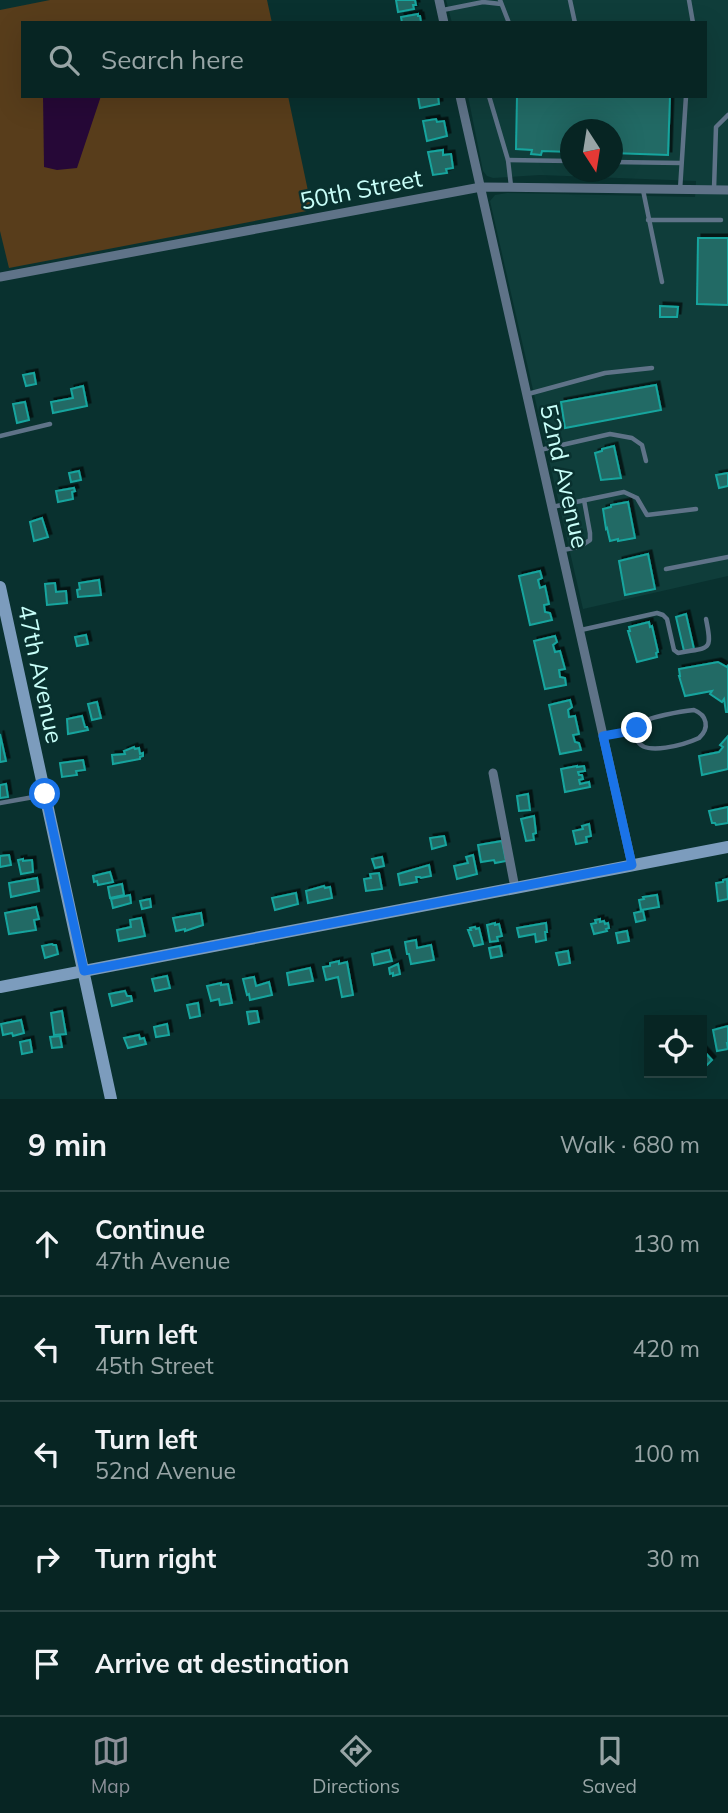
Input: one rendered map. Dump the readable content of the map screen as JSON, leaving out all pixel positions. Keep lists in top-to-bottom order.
{
  "streets": {
    "street": ["50th Street", "52nd Avenue", "47th Avenue"]
  },
  "crossings": [
    ["50th Street", "52nd Avenue"]
  ],
  "north": "bottom",
  "page": {
    "search": "Search here",
    "heading": ["9 min", "Walk · 680 m"],
    "list": [
      ["Continue", "47th Avenue", "130 m"],
      ["Turn left", "45th Street", "420 m"],
      ["Turn left", "52nd Avenue", "100 m"],
      ["Turn right", "30 m"],
      "Arrive at destination"
    ],
    "nav": ["Map", "Directions", "Saved"]
  }
}
